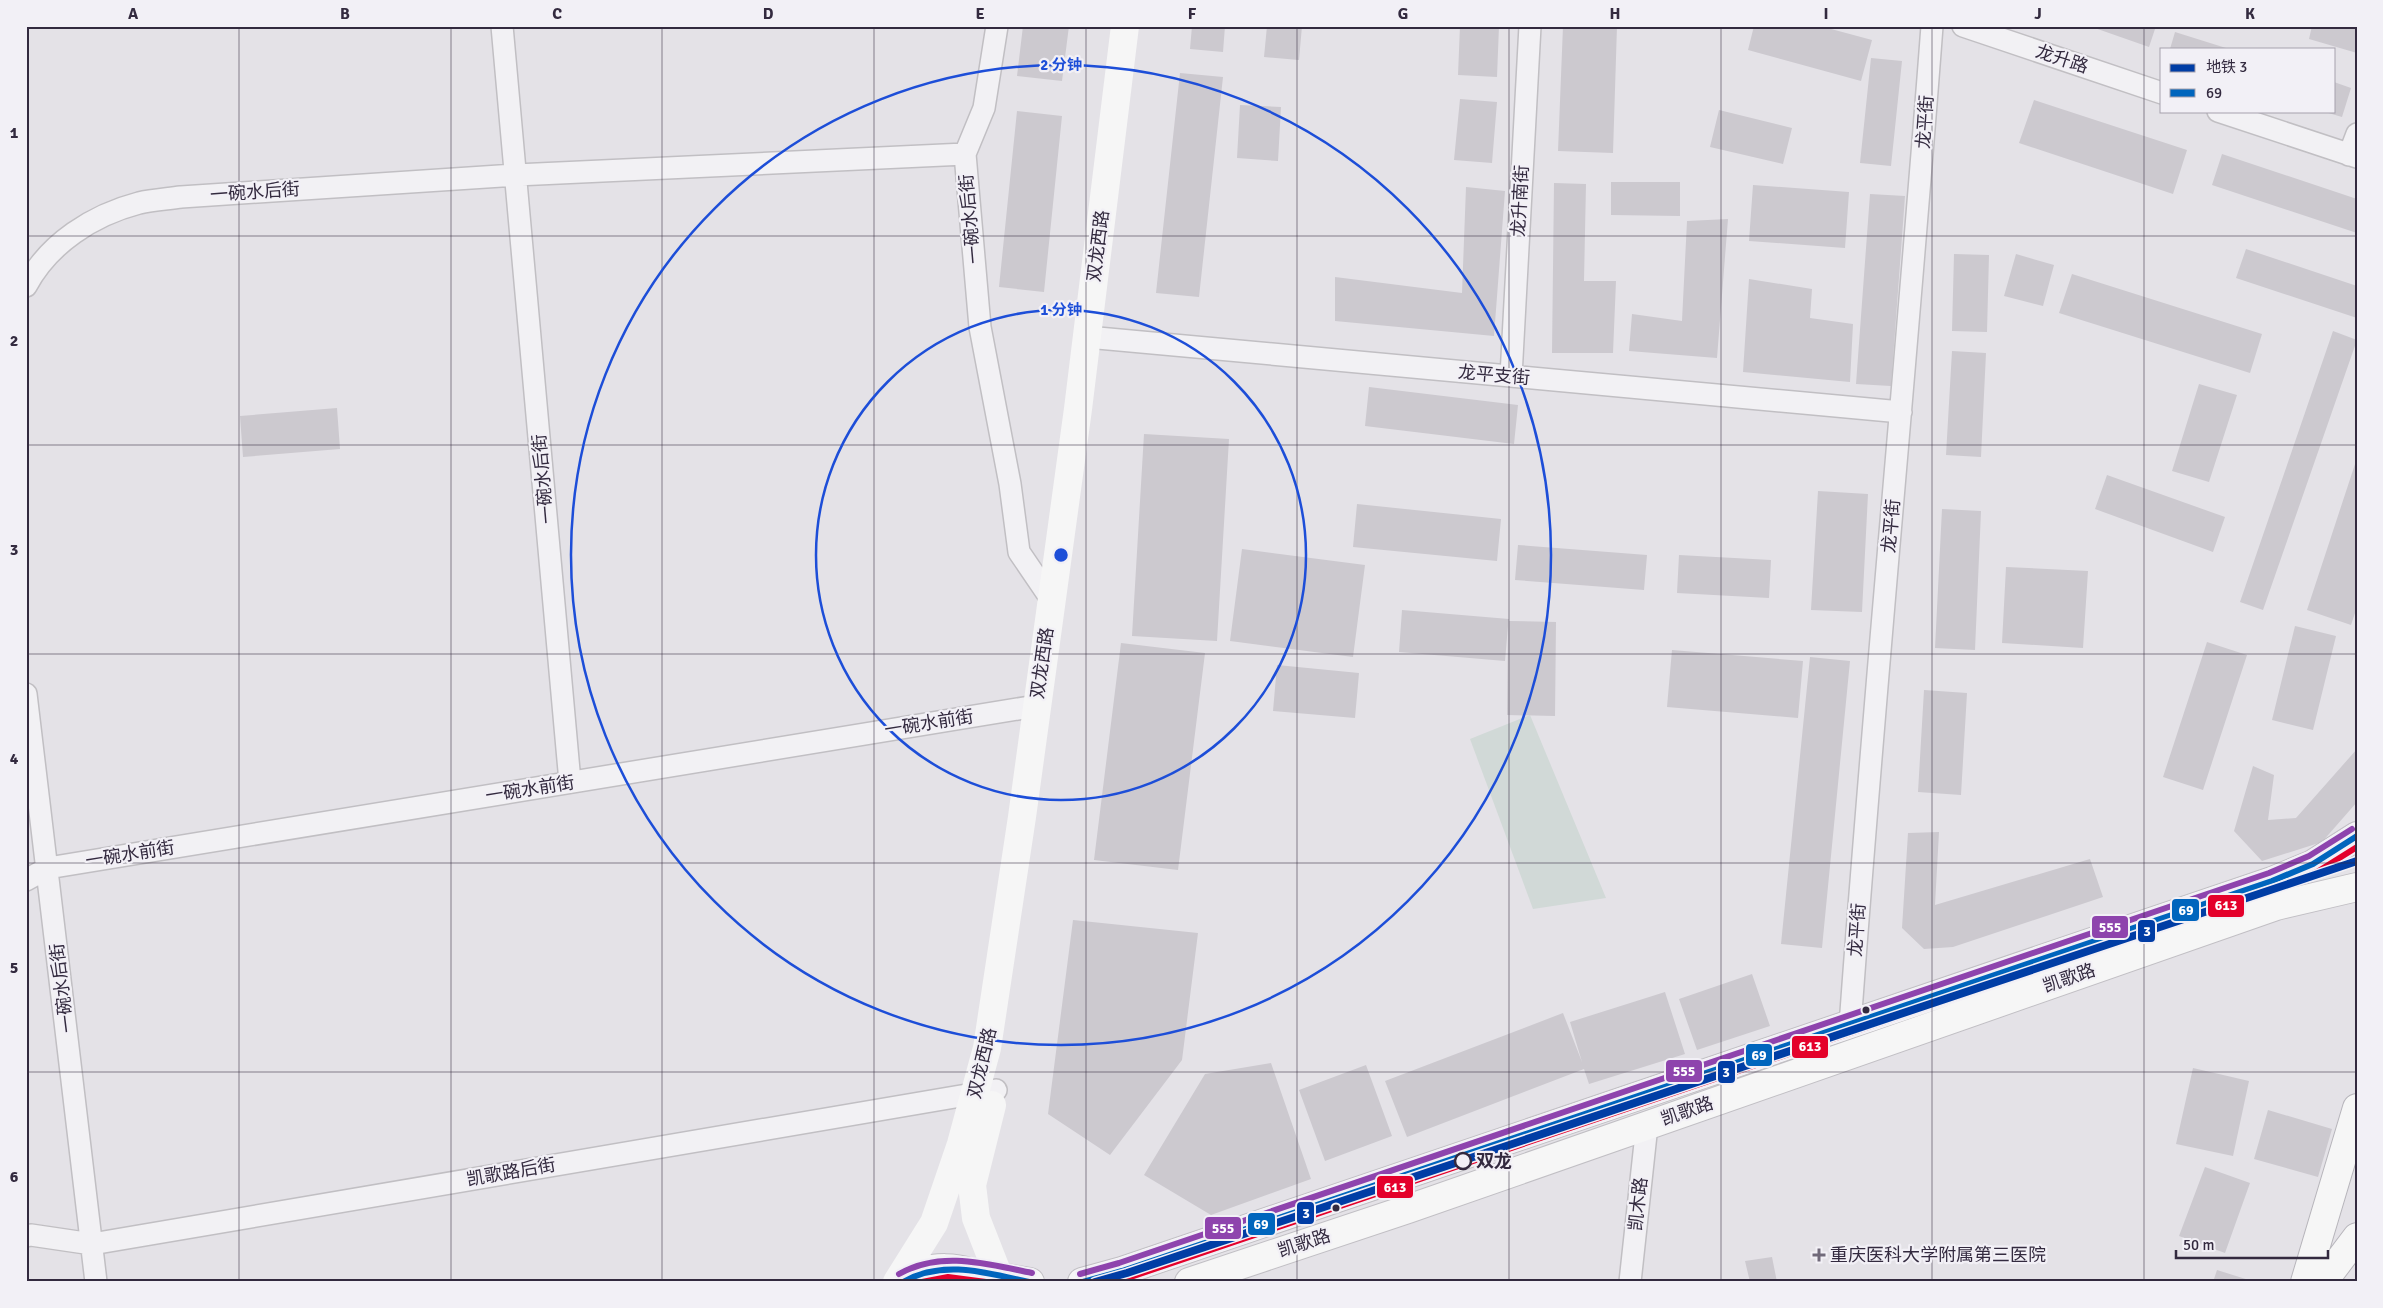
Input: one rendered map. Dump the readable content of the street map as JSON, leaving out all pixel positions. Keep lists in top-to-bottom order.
{
  "streets": {
    "main road": ["双龙西路", "凯歌路"],
    "street": [
      "龙升路",
      "龙平街",
      "一碗水后街",
      "龙升南街",
      "龙平支街",
      "一碗水前街",
      "凯歌路后街",
      "凯木路"
    ]
  },
  "crossings": [
    ["龙平街", "龙平支街"],
    ["龙平街", "凯歌路"],
    ["一碗水后街", "双龙西路"],
    ["一碗水后街", "一碗水前街"],
    ["一碗水后街", "凯歌路后街"],
    ["龙升南街", "龙平支街"],
    ["双龙西路", "龙平支街"],
    ["双龙西路", "一碗水前街"],
    ["双龙西路", "凯歌路后街"],
    ["凯歌路", "凯木路"]
  ],
  "places": {
    "other": ["双龙"],
    "health": ["重庆医科大学附属第三医院"]
  },
  "lines": [
    "transit line 555",
    "transit line 69",
    "transit line 613",
    "metro line 3"
  ],
  "legend": ["地铁 3", "69"],
  "scale_bar": "50 m",
  "grid": {
    "columns": [
      "A",
      "B",
      "C",
      "D",
      "E",
      "F",
      "G",
      "H",
      "I",
      "J",
      "K"
    ],
    "rows": [
      "1",
      "2",
      "3",
      "4",
      "5",
      "6"
    ]
  },
  "rings": ["2 分钟", "1 分钟"]
}
